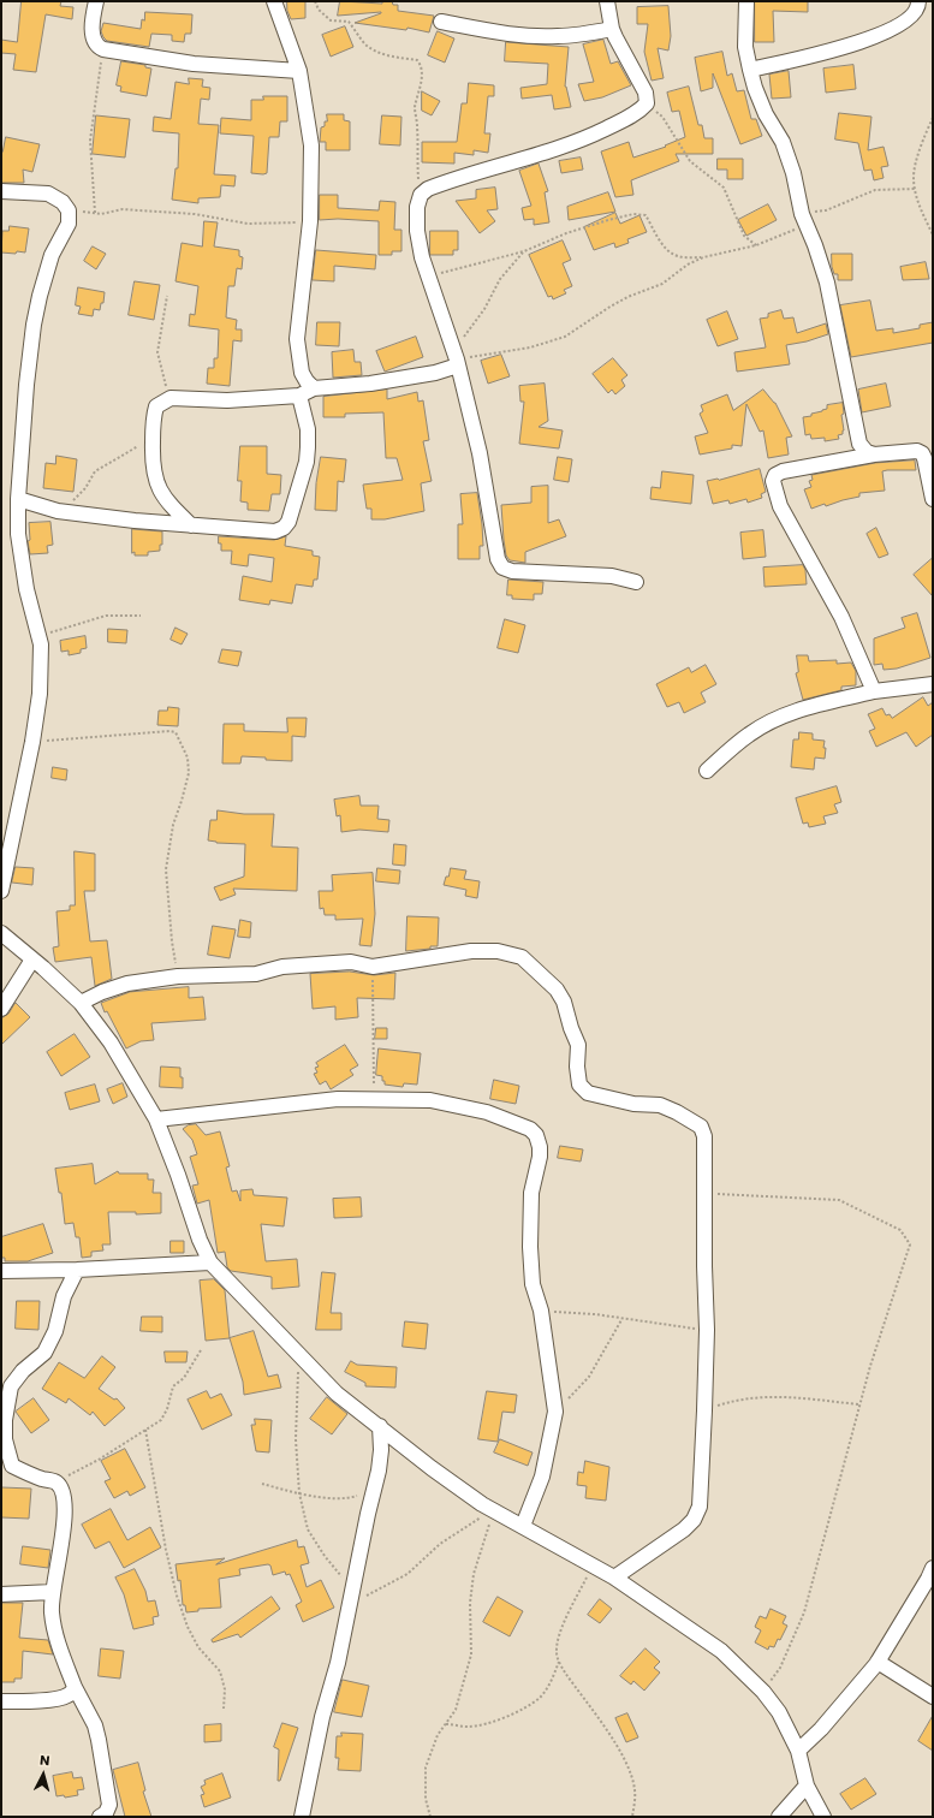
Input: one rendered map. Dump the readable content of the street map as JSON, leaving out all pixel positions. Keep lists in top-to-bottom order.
{
  "north": "top"
}
